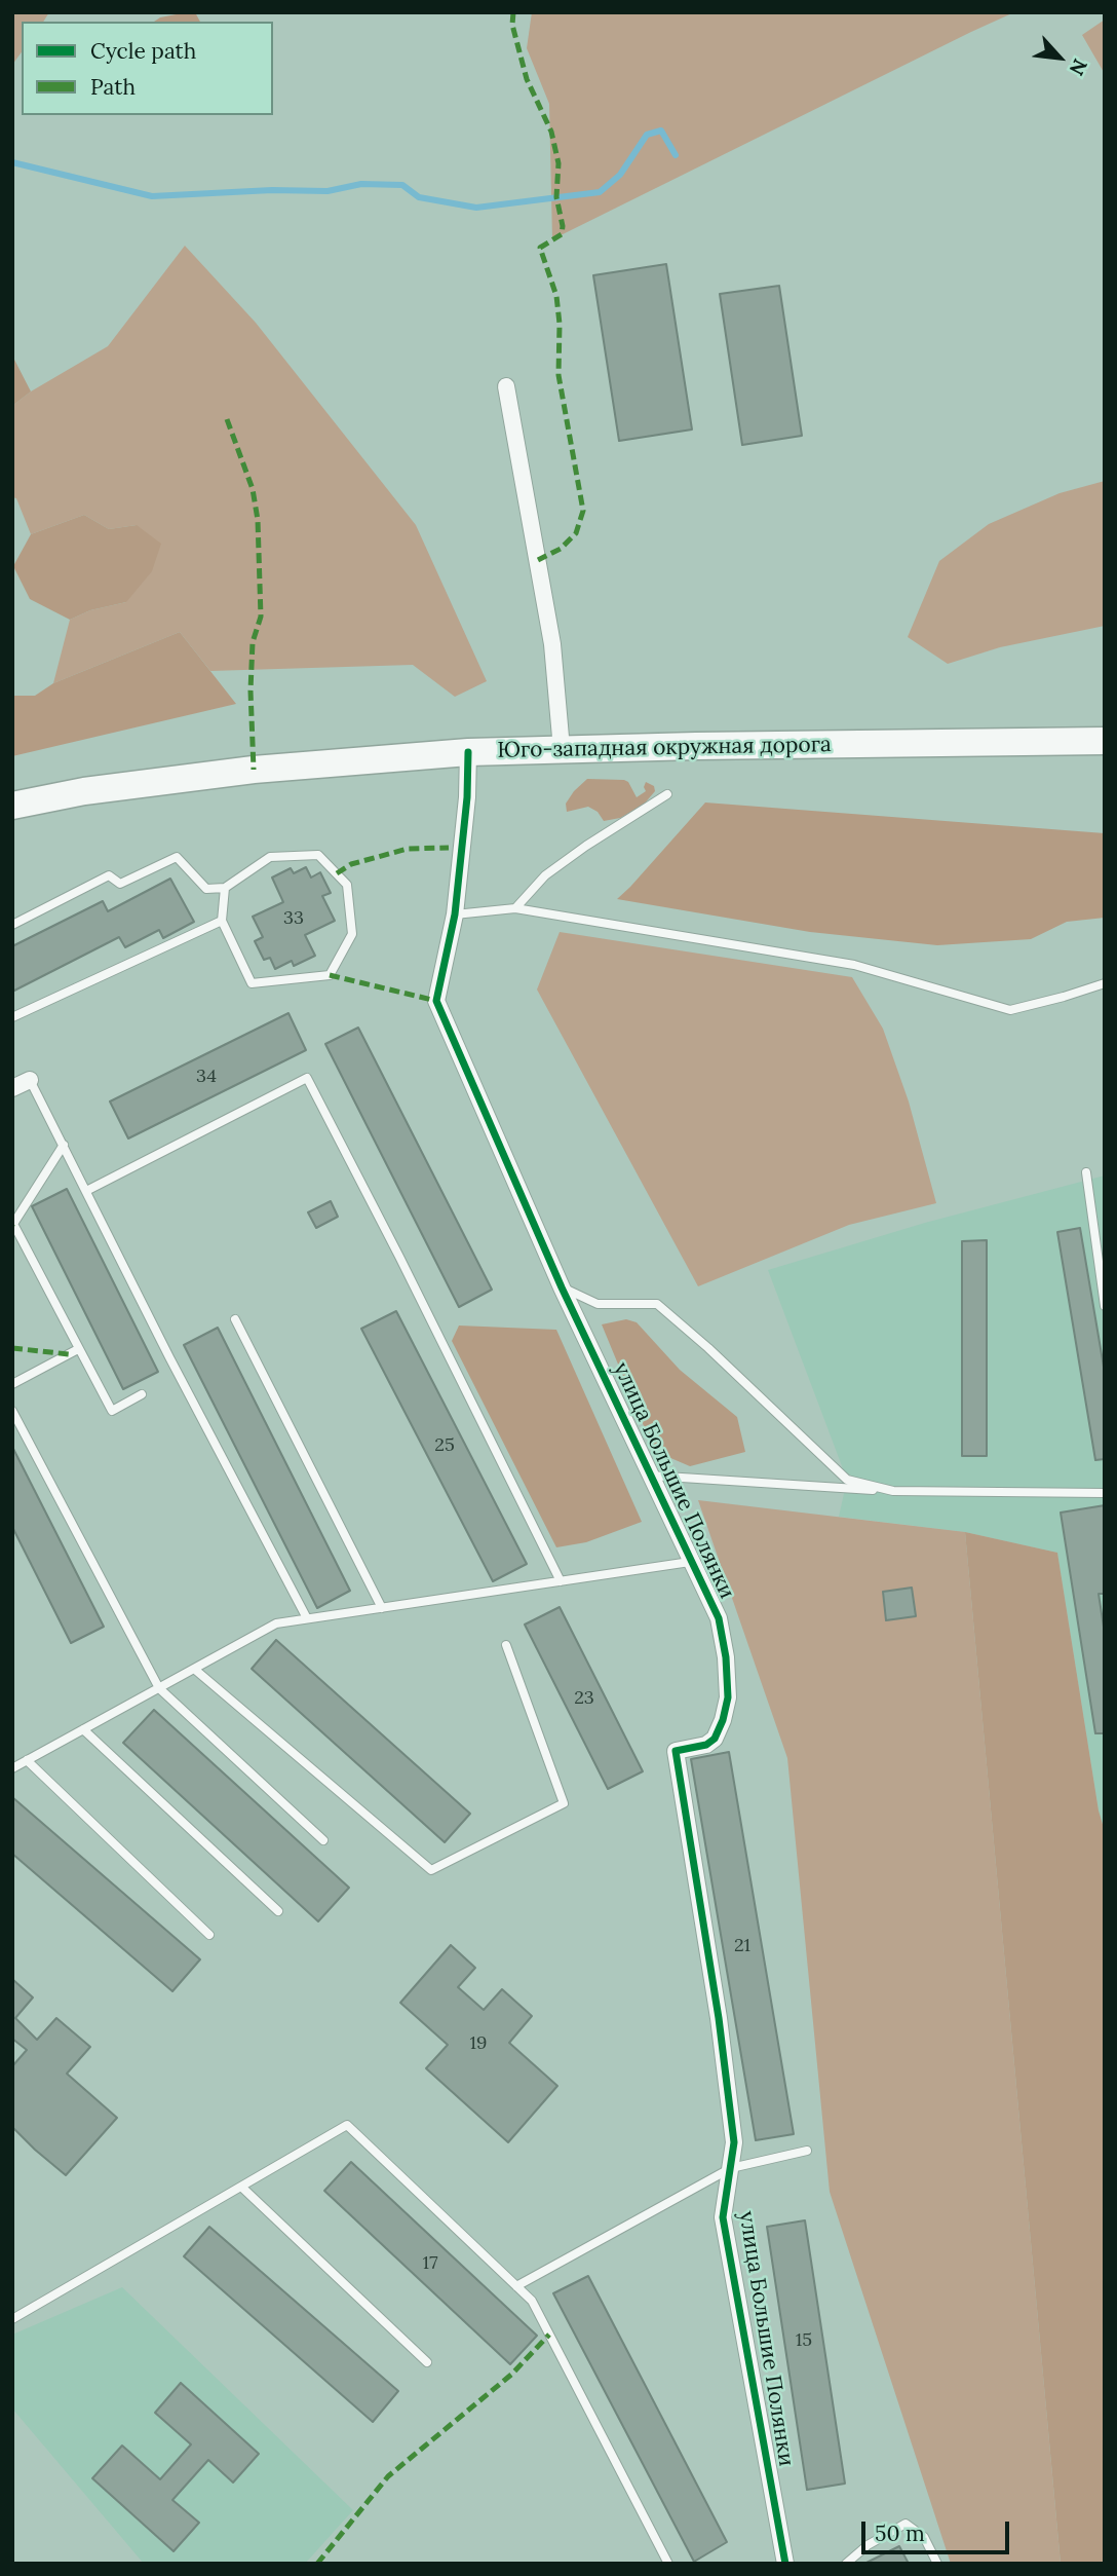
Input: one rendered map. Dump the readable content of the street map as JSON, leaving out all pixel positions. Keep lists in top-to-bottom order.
{
  "streets": {
    "highway": ["Юго-западная окружная дорога"],
    "street": ["улица Большие Полянки"]
  },
  "crossings": [
    ["Юго-западная окружная дорога", "улица Большие Полянки"]
  ],
  "house_numbers": [
    "33",
    "34",
    "25",
    "23",
    "21",
    "19",
    "17",
    "15"
  ],
  "legend": ["Cycle path", "Path"],
  "scale_bar": "50 m",
  "north": "bottom right"
}
